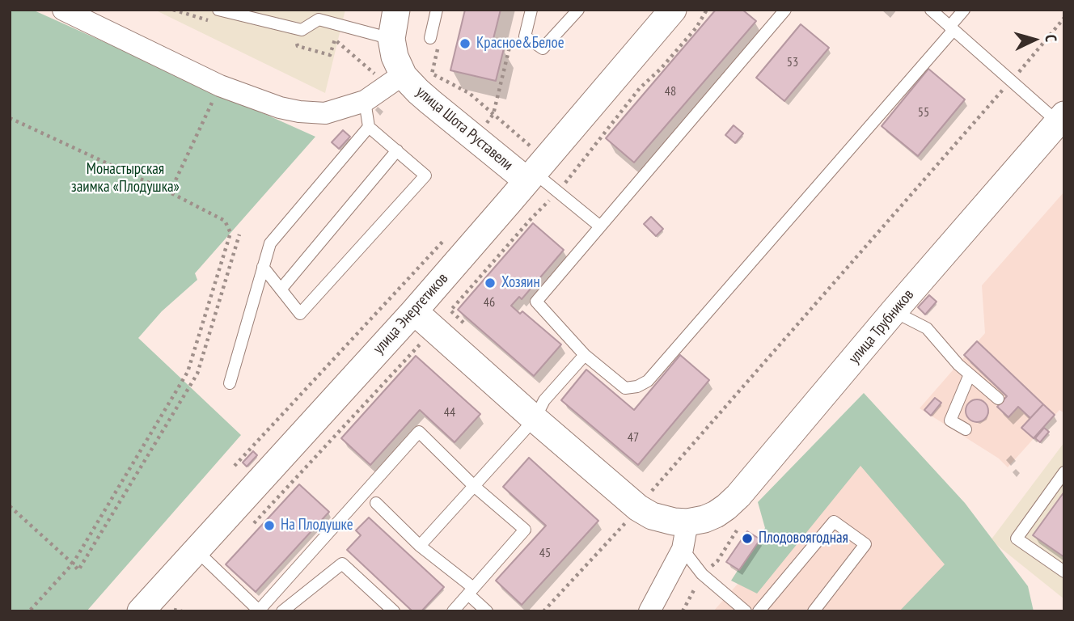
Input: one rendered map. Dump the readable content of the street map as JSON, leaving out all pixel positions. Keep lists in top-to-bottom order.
{
  "streets": {
    "street": ["улица Шота Руставели", "улица Энергетиков", "улица Трубников"]
  },
  "crossings": [
    ["улица Шота Руставели", "улица Энергетиков"],
    ["улица Энергетиков", "улица Трубников"]
  ],
  "parks": ["Монастырская заимка «Плодушка»"],
  "places": [
    "Красное&Белое",
    "Хозяин",
    "На Плодушке",
    "Плодовоягодная"
  ],
  "house_numbers": [
    "53",
    "48",
    "55",
    "46",
    "44",
    "47",
    "45"
  ],
  "north": "right"
}
